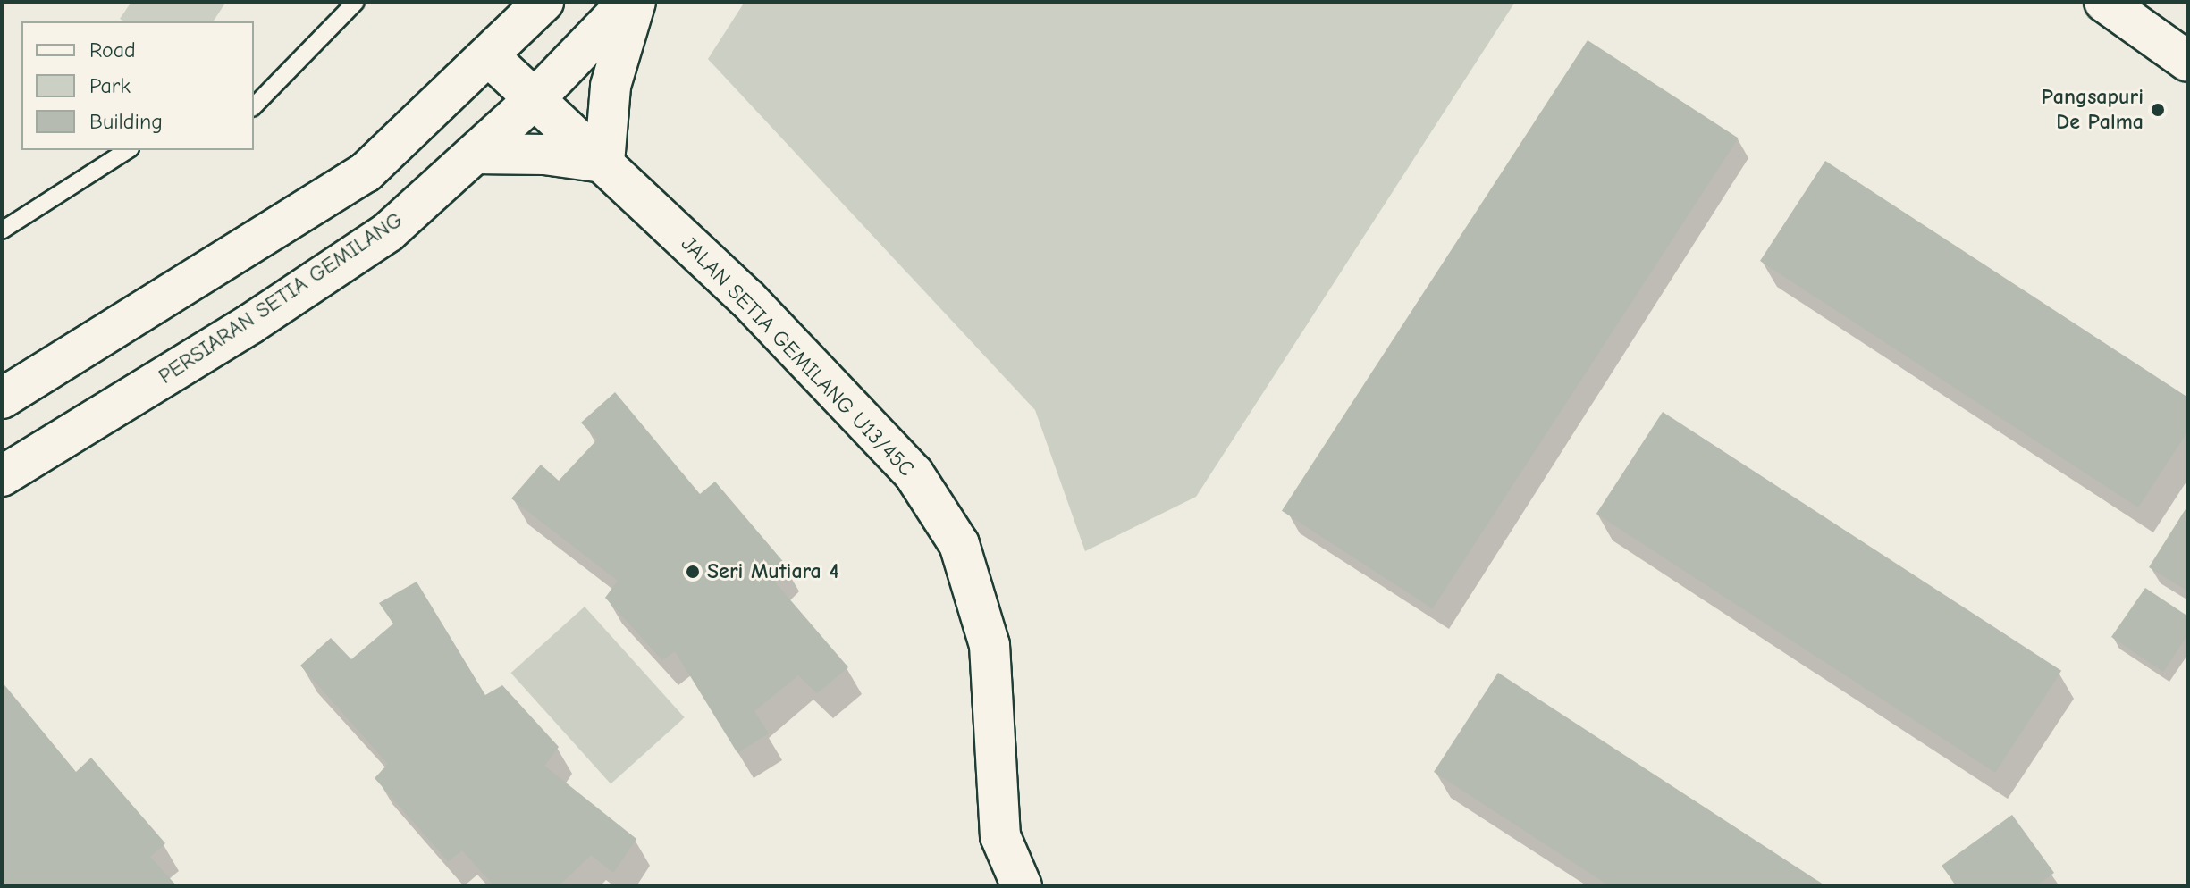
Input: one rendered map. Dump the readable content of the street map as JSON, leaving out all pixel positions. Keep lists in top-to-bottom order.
{
  "streets": {
    "street": ["PERSIARAN SETIA GEMILANG", "JALAN SETIA GEMILANG U13/45C"]
  },
  "crossings": [
    ["PERSIARAN SETIA GEMILANG", "JALAN SETIA GEMILANG U13/45C"]
  ],
  "places": ["Pangsapuri De Palma", "Seri Mutiara 4"],
  "legend": ["Road", "Park", "Building"]
}
